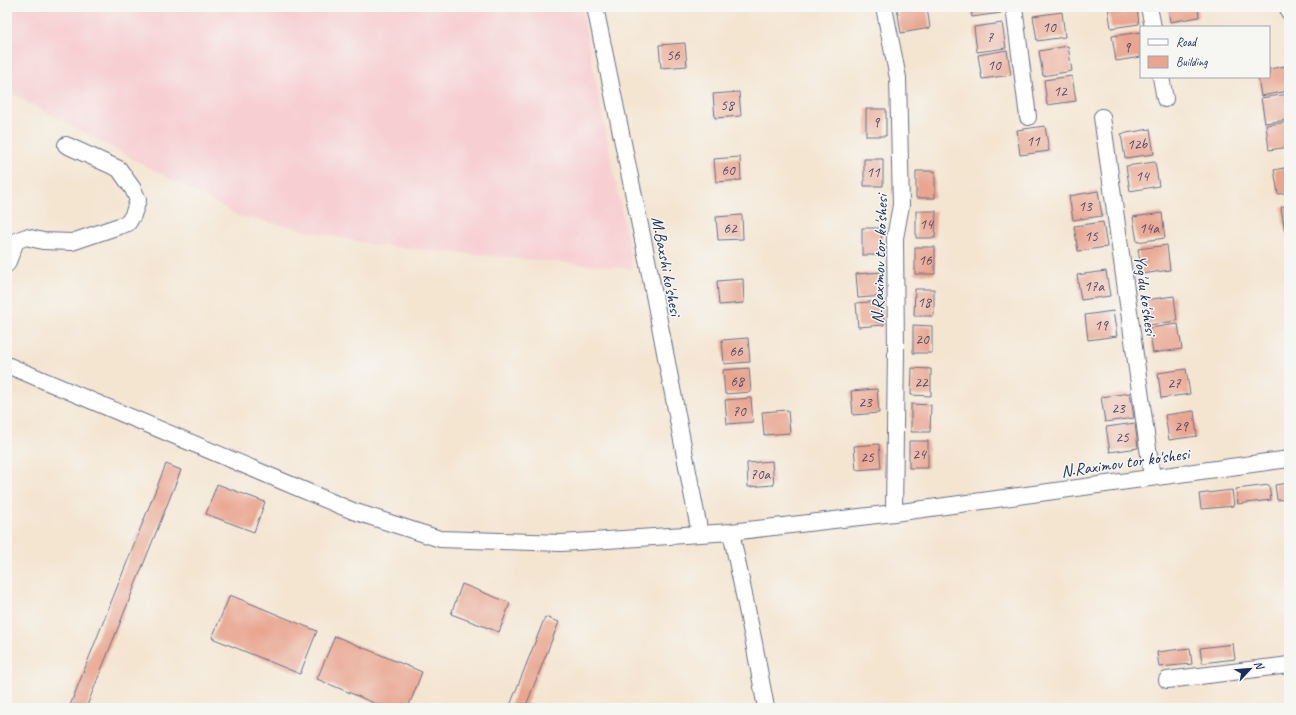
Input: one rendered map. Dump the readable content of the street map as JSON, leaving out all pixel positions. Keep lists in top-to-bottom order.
{
  "streets": {
    "street": ["N.Raximov tor ko'shesi", "M.Baxshi ko'shesi", "Yog'du ko'shesi"]
  },
  "crossings": [
    ["N.Raximov tor ko'shesi", "M.Baxshi ko'shesi"],
    ["N.Raximov tor ko'shesi", "Yog'du ko'shesi"]
  ],
  "house_numbers": [
    "10",
    "7",
    "9",
    "56",
    "10",
    "12",
    "58",
    "9",
    "11",
    "12b",
    "60",
    "11",
    "14",
    "13",
    "14",
    "62",
    "14a",
    "15",
    "16",
    "17a",
    "18",
    "19",
    "20",
    "66",
    "68",
    "22",
    "27",
    "23",
    "23",
    "70",
    "29",
    "25",
    "24",
    "25",
    "70a"
  ],
  "legend": ["Road", "Building"],
  "north": "top right"
}
